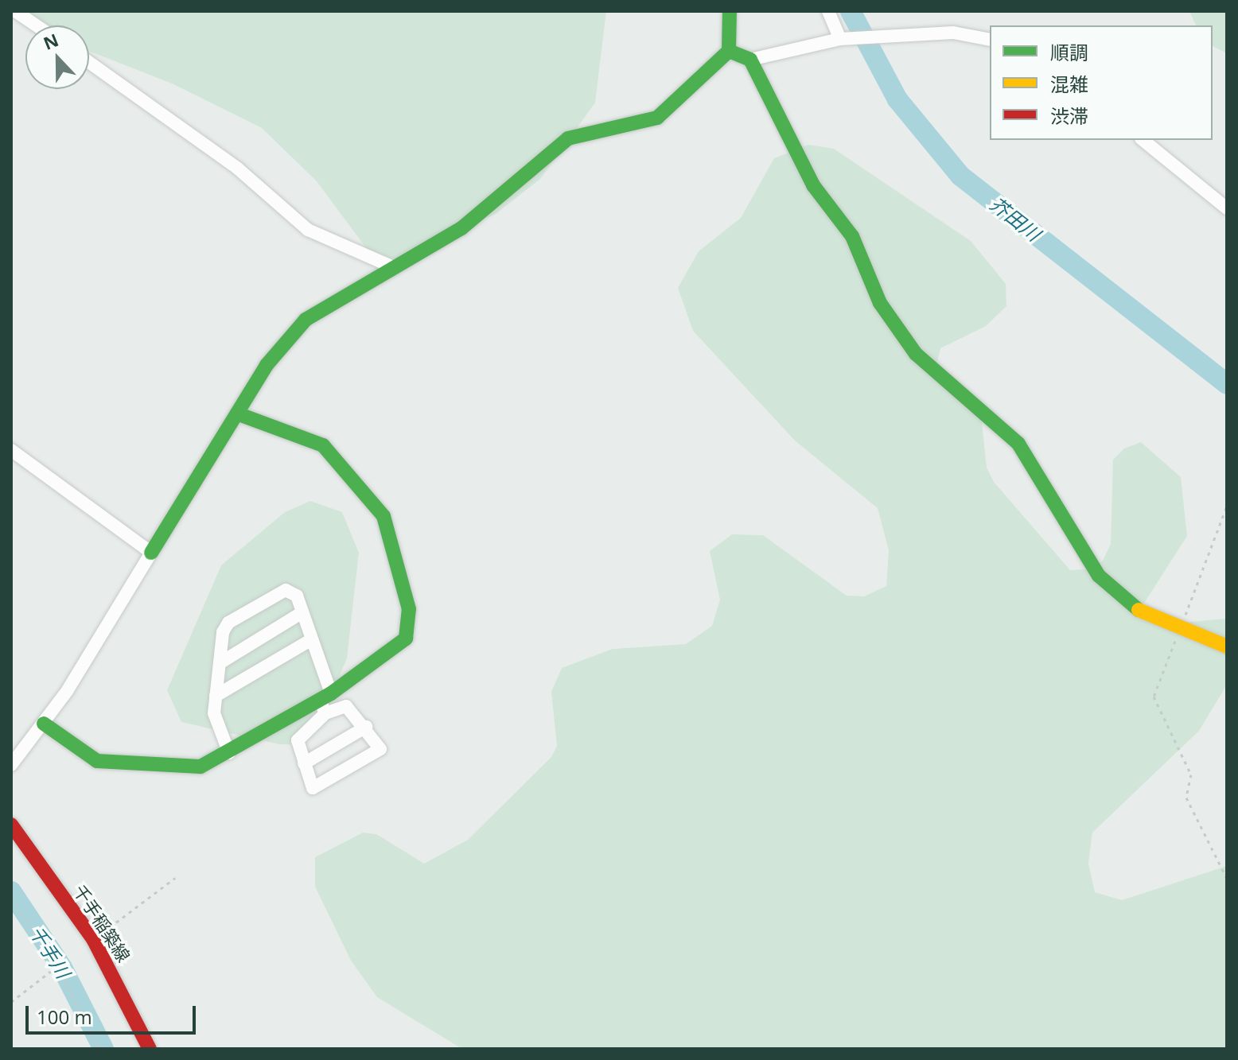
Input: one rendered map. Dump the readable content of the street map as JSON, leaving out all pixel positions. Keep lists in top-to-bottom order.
{
  "streets": {
    "street": ["千手稲築線"]
  },
  "water": ["芥田川", "千手川"],
  "legend": ["順調", "混雑", "渋滞"],
  "scale_bar": "100 m",
  "north": "top"
}
